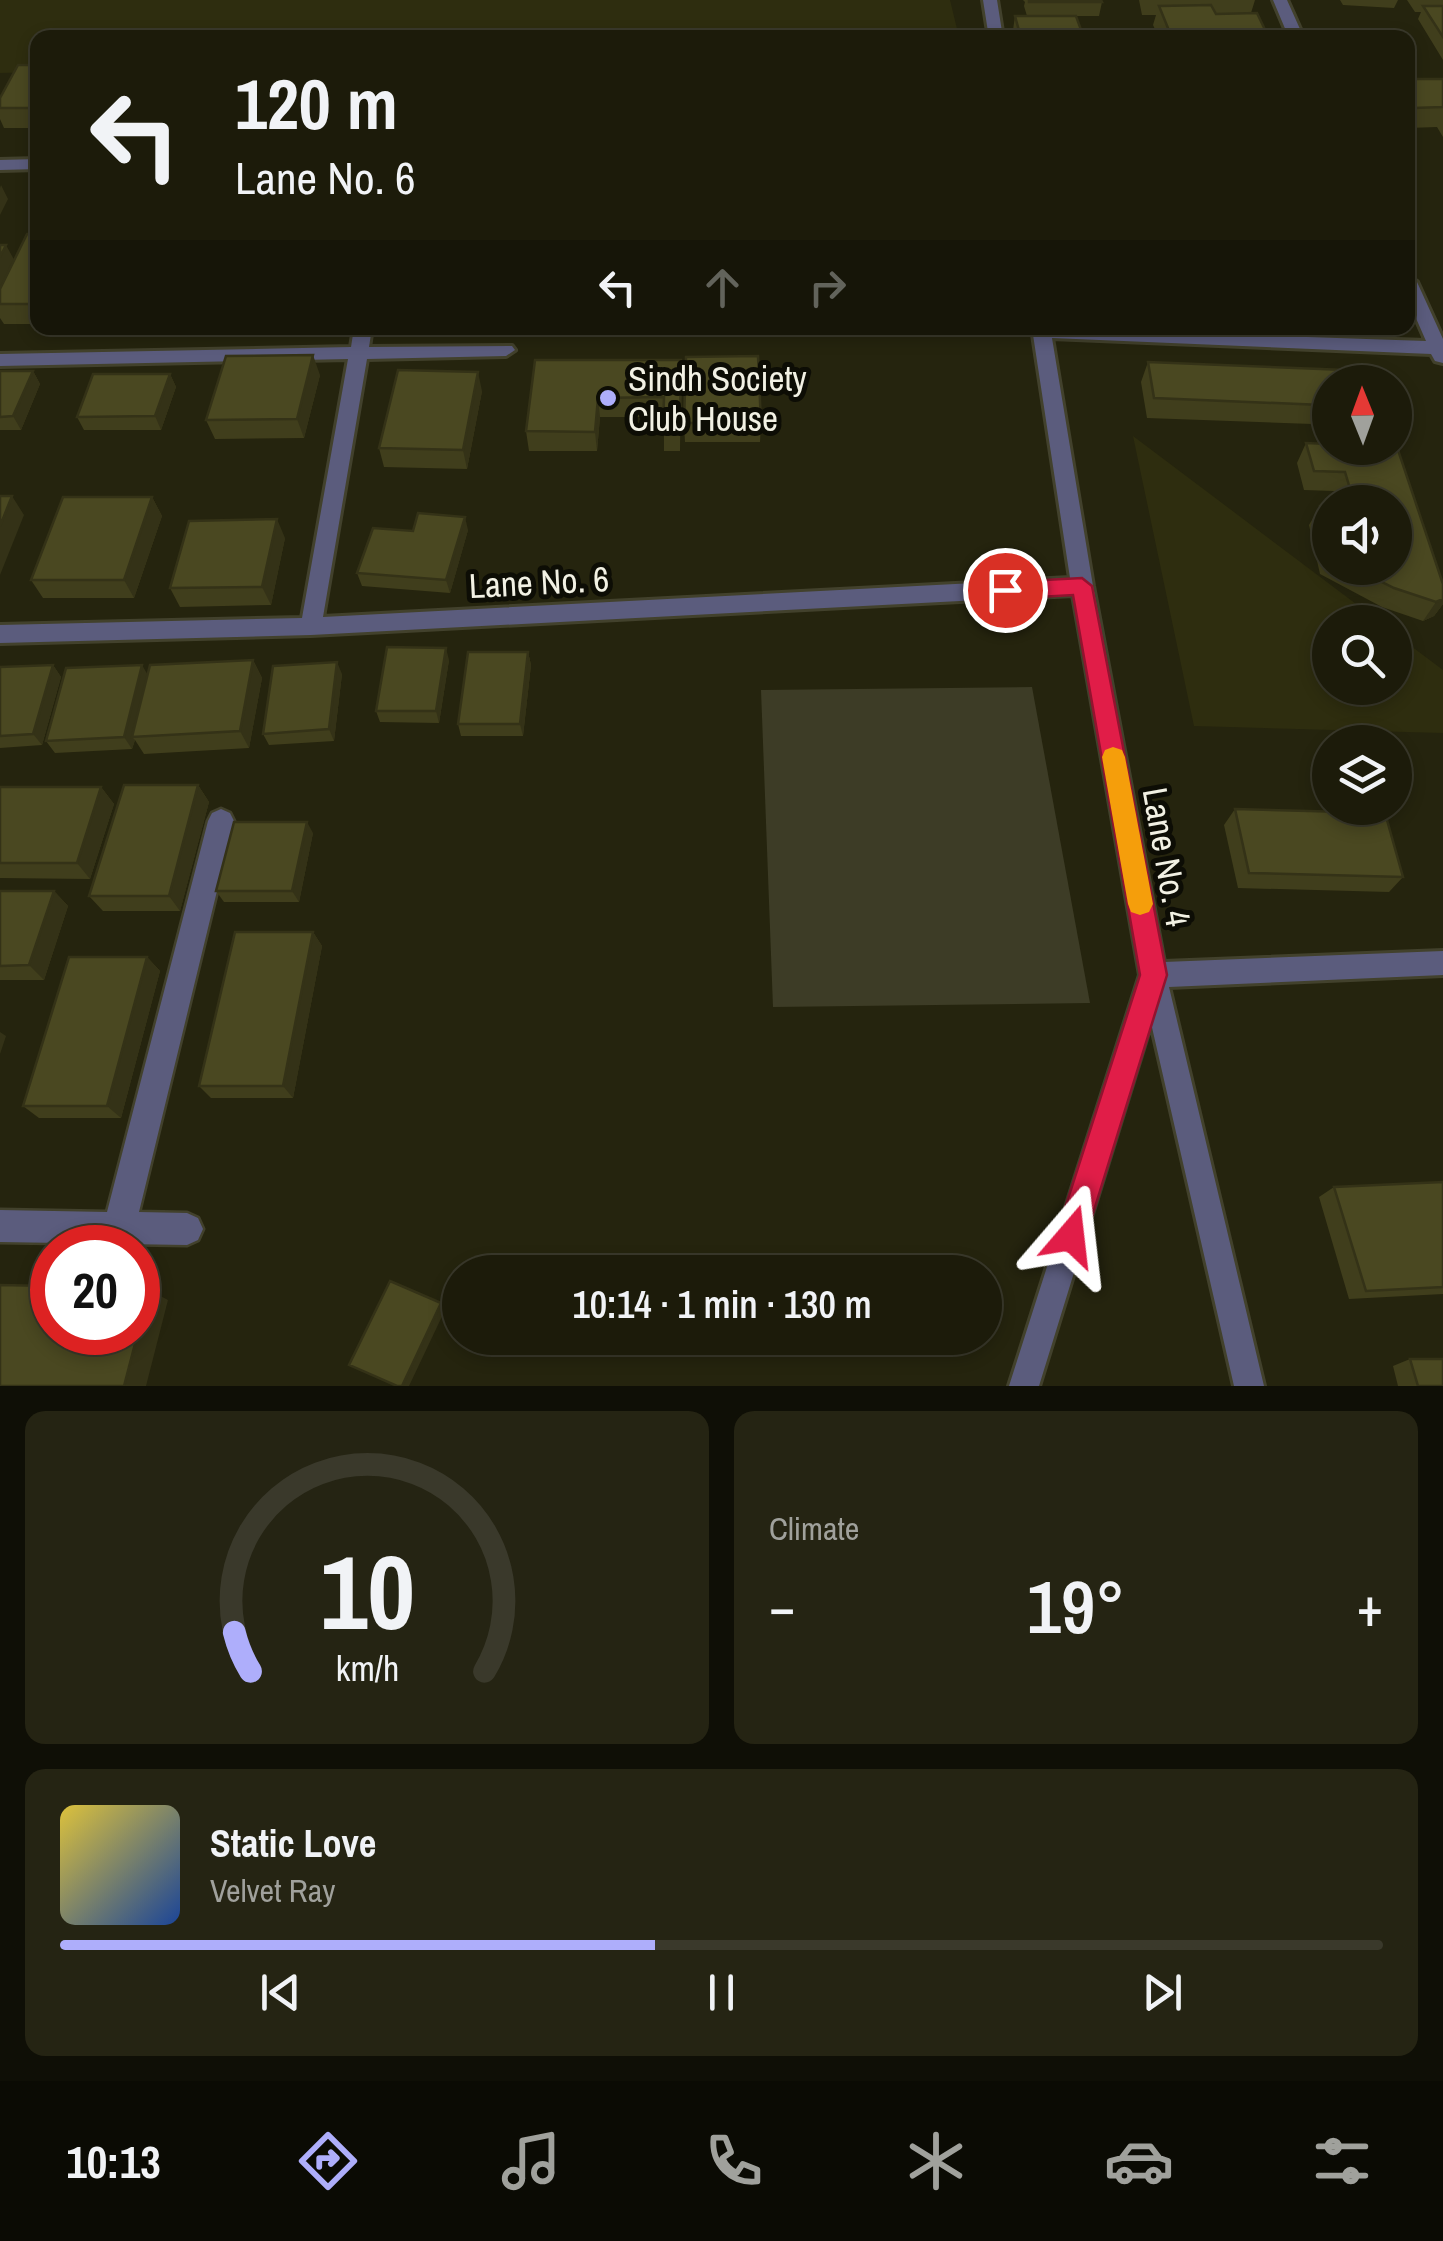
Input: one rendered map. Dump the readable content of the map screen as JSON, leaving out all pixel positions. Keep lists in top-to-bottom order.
{
  "streets": {
    "lane": ["Lane No. 6", "Lane No. 4"]
  },
  "crossings": [
    ["Lane No. 6", "Lane No. 4"]
  ],
  "places": ["Sindh Society Club House"],
  "north": "top",
  "page": {
    "turn": ["120 m", "Lane No. 6"],
    "limit": "20",
    "trip": "10:14 · 1 min · 130 m",
    "tile": "Climate",
    "heat": ["−", "19°", "+"],
    "song": ["Static Love", "Velvet Ray"],
    "tabs": "10:13",
    "gauge": ["10", "km/h"]
  }
}
